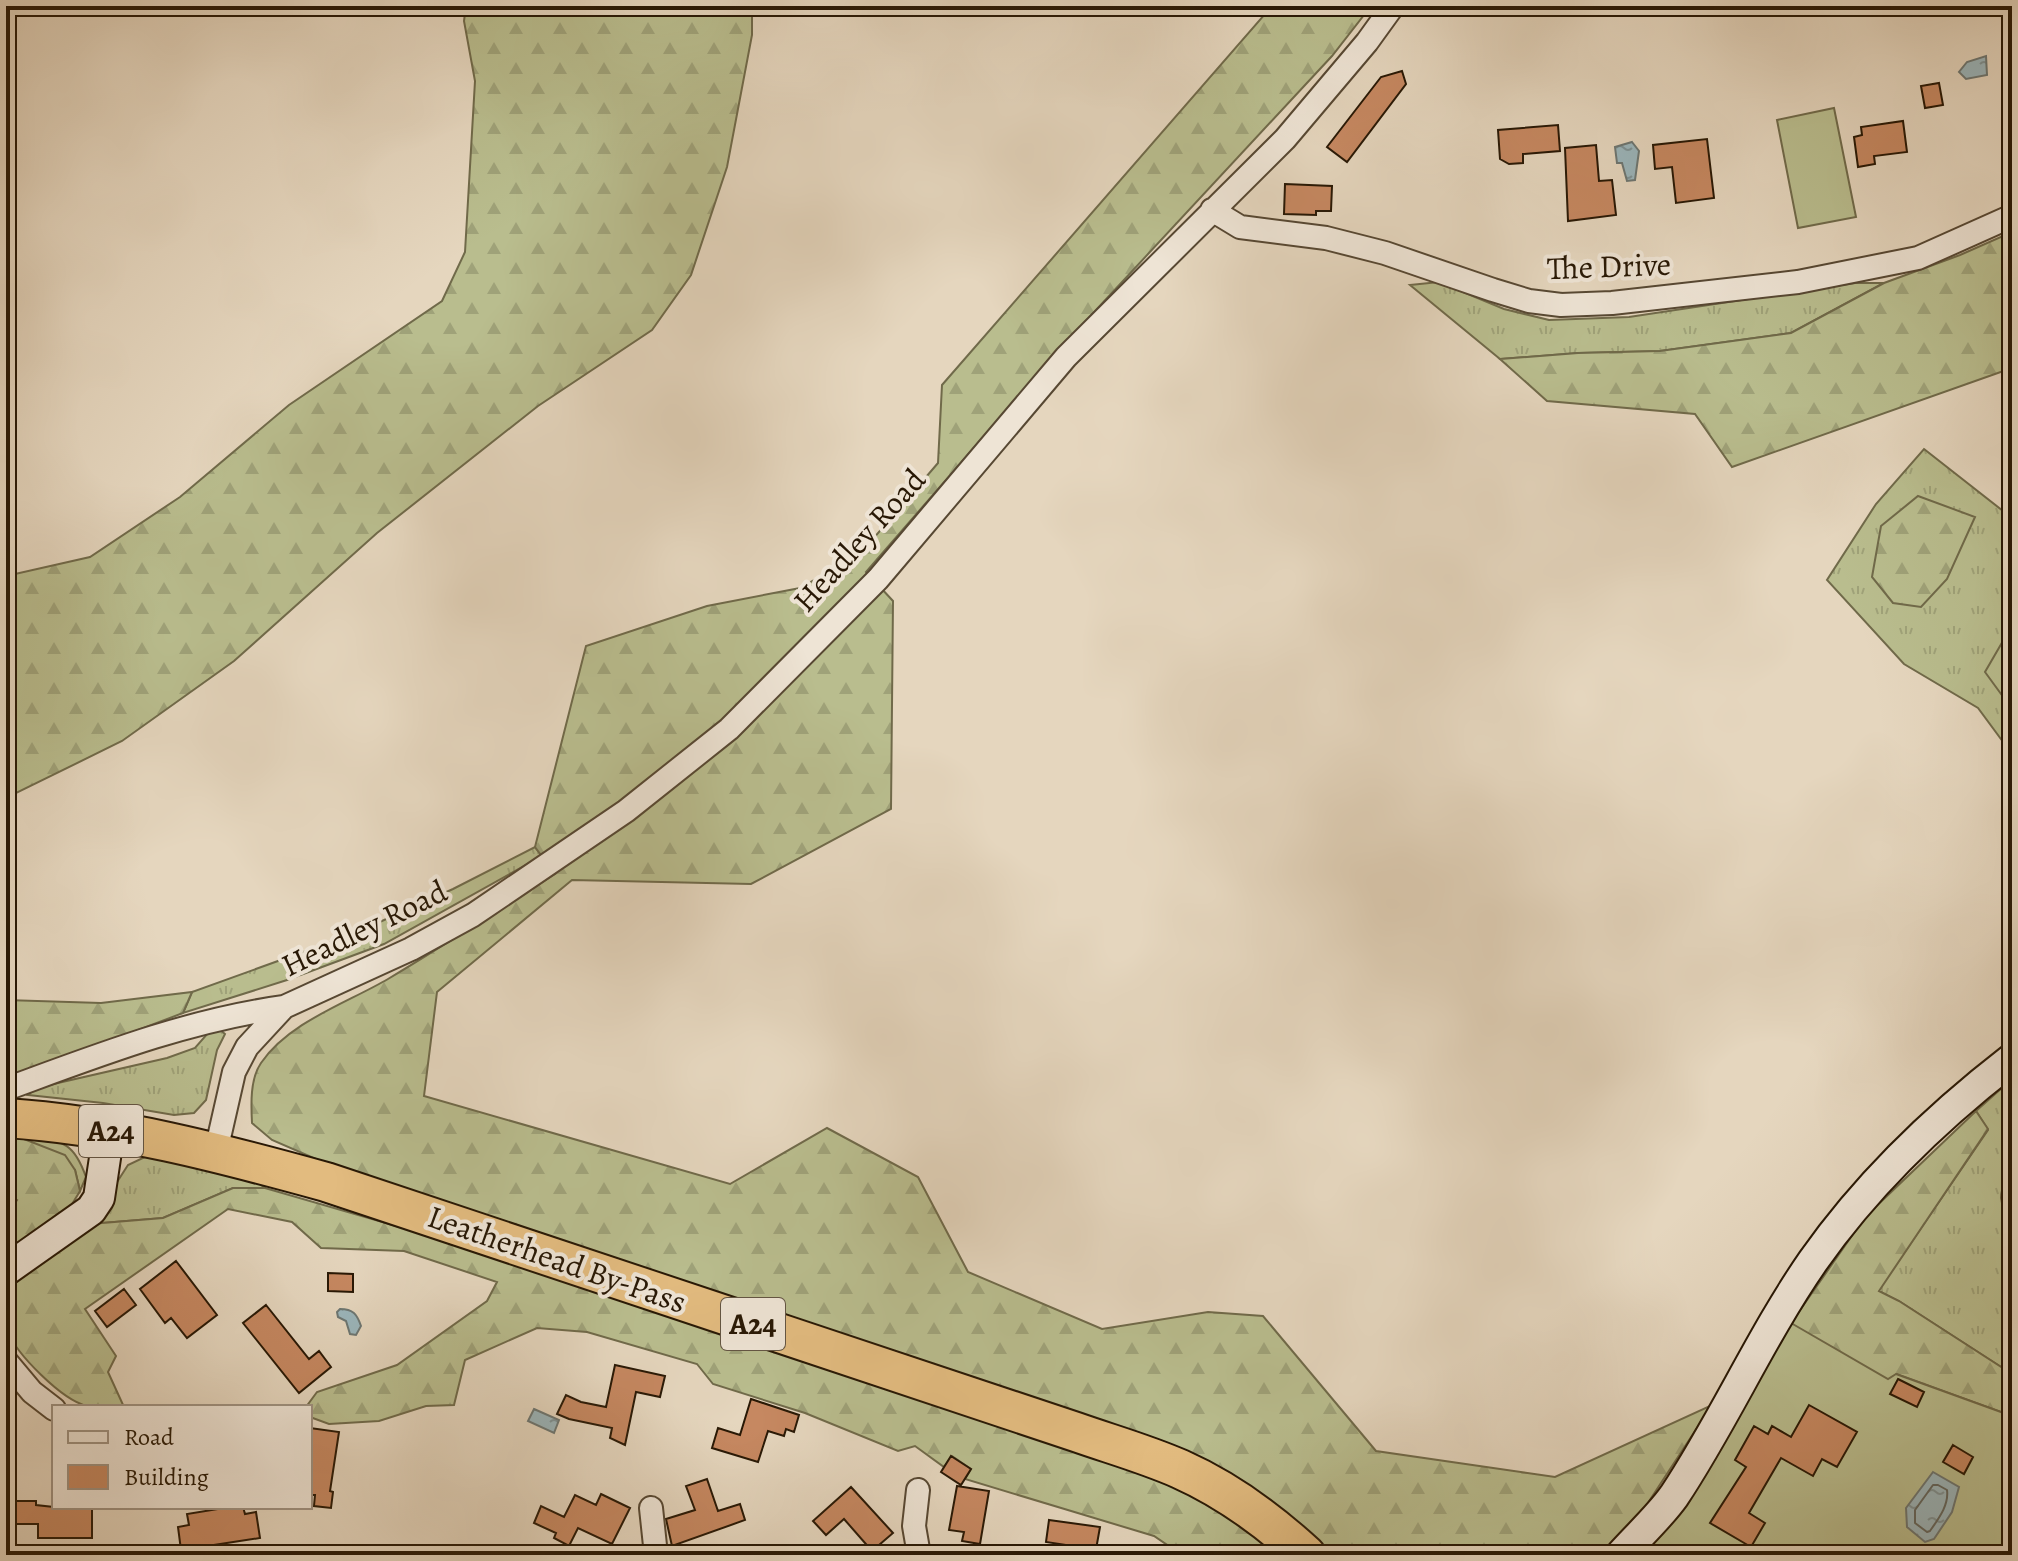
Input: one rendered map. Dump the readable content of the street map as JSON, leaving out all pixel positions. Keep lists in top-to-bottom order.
{
  "streets": {
    "highway": ["A24", "Leatherhead By-Pass"],
    "street": ["The Drive", "Headley Road"]
  },
  "crossings": [
    ["The Drive", "Headley Road"],
    ["Headley Road", "Leatherhead By-Pass"]
  ],
  "legend": ["Road", "Building"]
}
